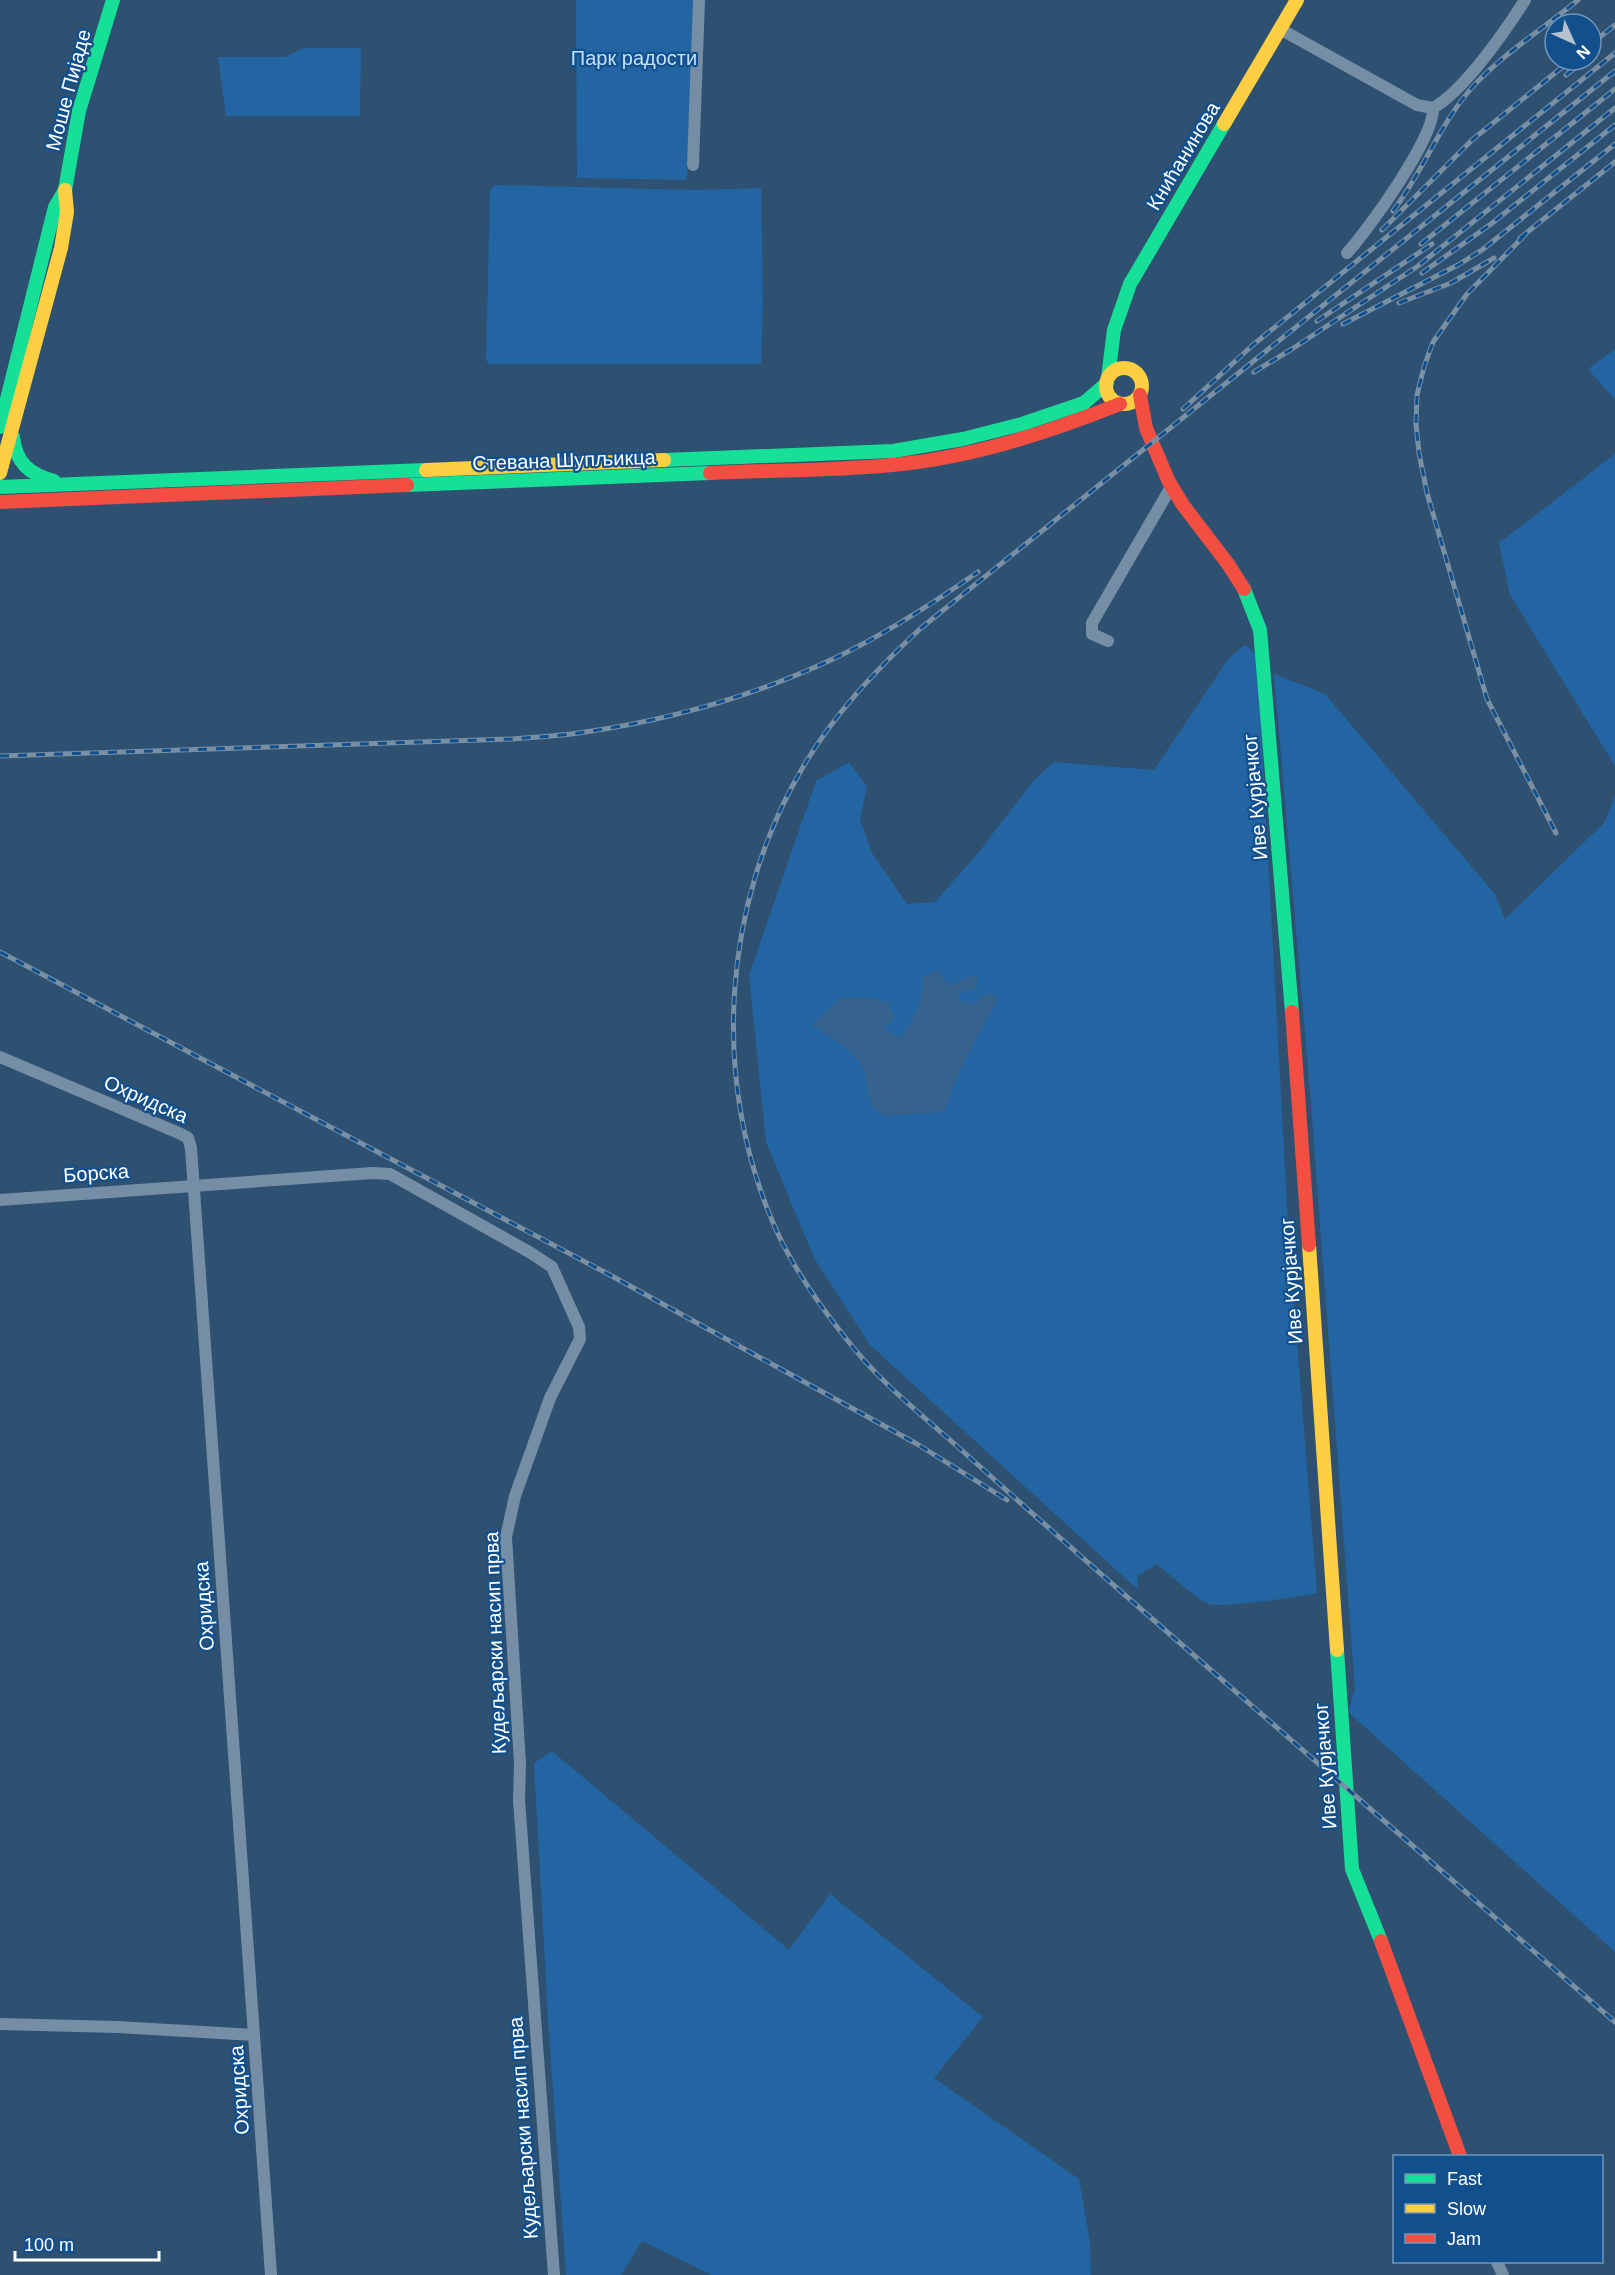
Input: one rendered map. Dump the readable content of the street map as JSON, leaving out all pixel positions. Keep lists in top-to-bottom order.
{
  "streets": {
    "main road": [
      "Моше Пијаде",
      "Книћанинова",
      "Стевана Шупљикца",
      "Иве Курјачког"
    ],
    "street": ["Охридска", "Борска", "Кудељарски насип прва"]
  },
  "crossings": [
    ["Книћанинова", "Стевана Шупљикца"],
    ["Книћанинова", "Иве Курјачког"],
    ["Стевана Шупљикца", "Иве Курјачког"],
    ["Охридска", "Борска"],
    ["Охридска", "Кудељарски насип прва"],
    ["Борска", "Кудељарски насип прва"]
  ],
  "parks": ["Парк радости"],
  "legend": ["Fast", "Slow", "Jam"],
  "scale_bar": "100 m",
  "north": "bottom right"
}
